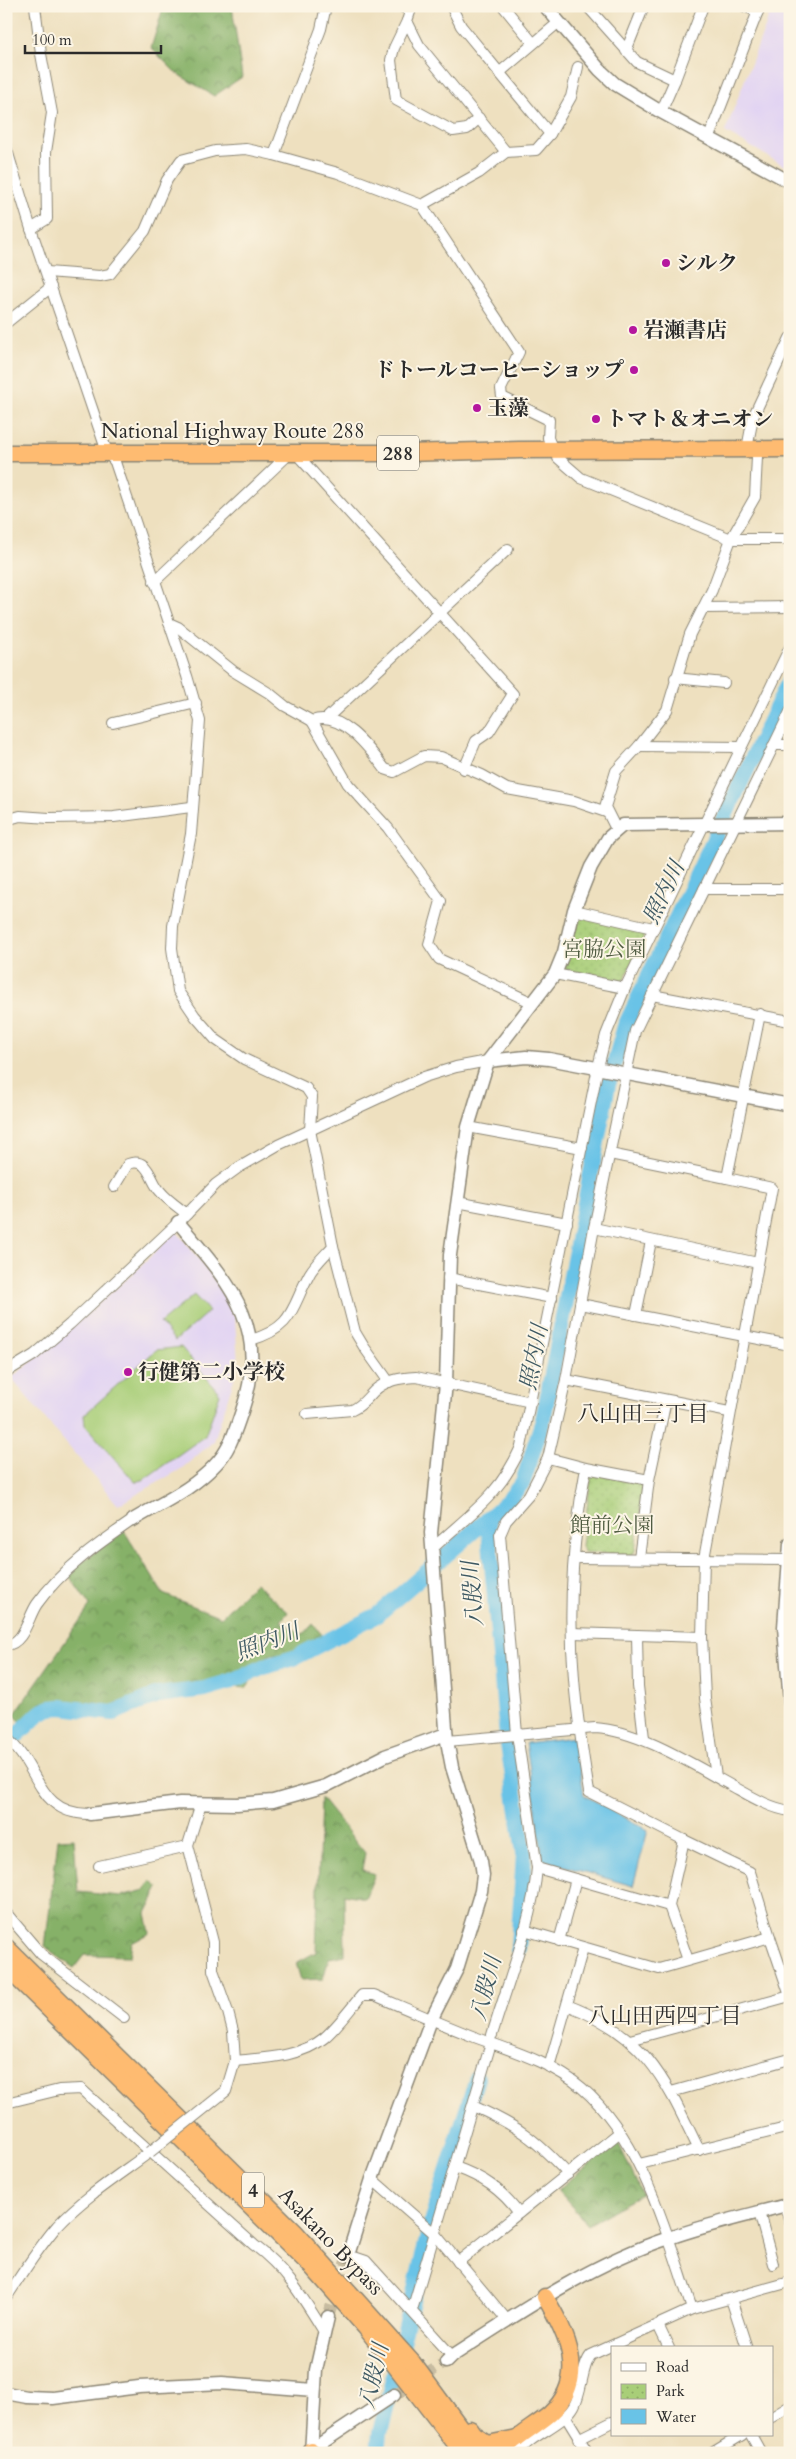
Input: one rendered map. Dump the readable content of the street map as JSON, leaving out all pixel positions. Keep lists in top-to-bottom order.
{
  "streets": {
    "highway": [
      "National Highway Route 288",
      "288",
      "4",
      "Asakano Bypass"
    ]
  },
  "districts": ["八山田三丁目", "八山田西四丁目"],
  "water": ["照内川", "八股川"],
  "parks": ["宮脇公園", "館前公園"],
  "places": [
    "シルク",
    "岩瀬書店",
    "ドトールコーヒーショップ",
    "玉藻",
    "トマト＆オニオン",
    "行健第二小学校"
  ],
  "legend": ["Road", "Park", "Water"],
  "scale_bar": "100 m"
}
